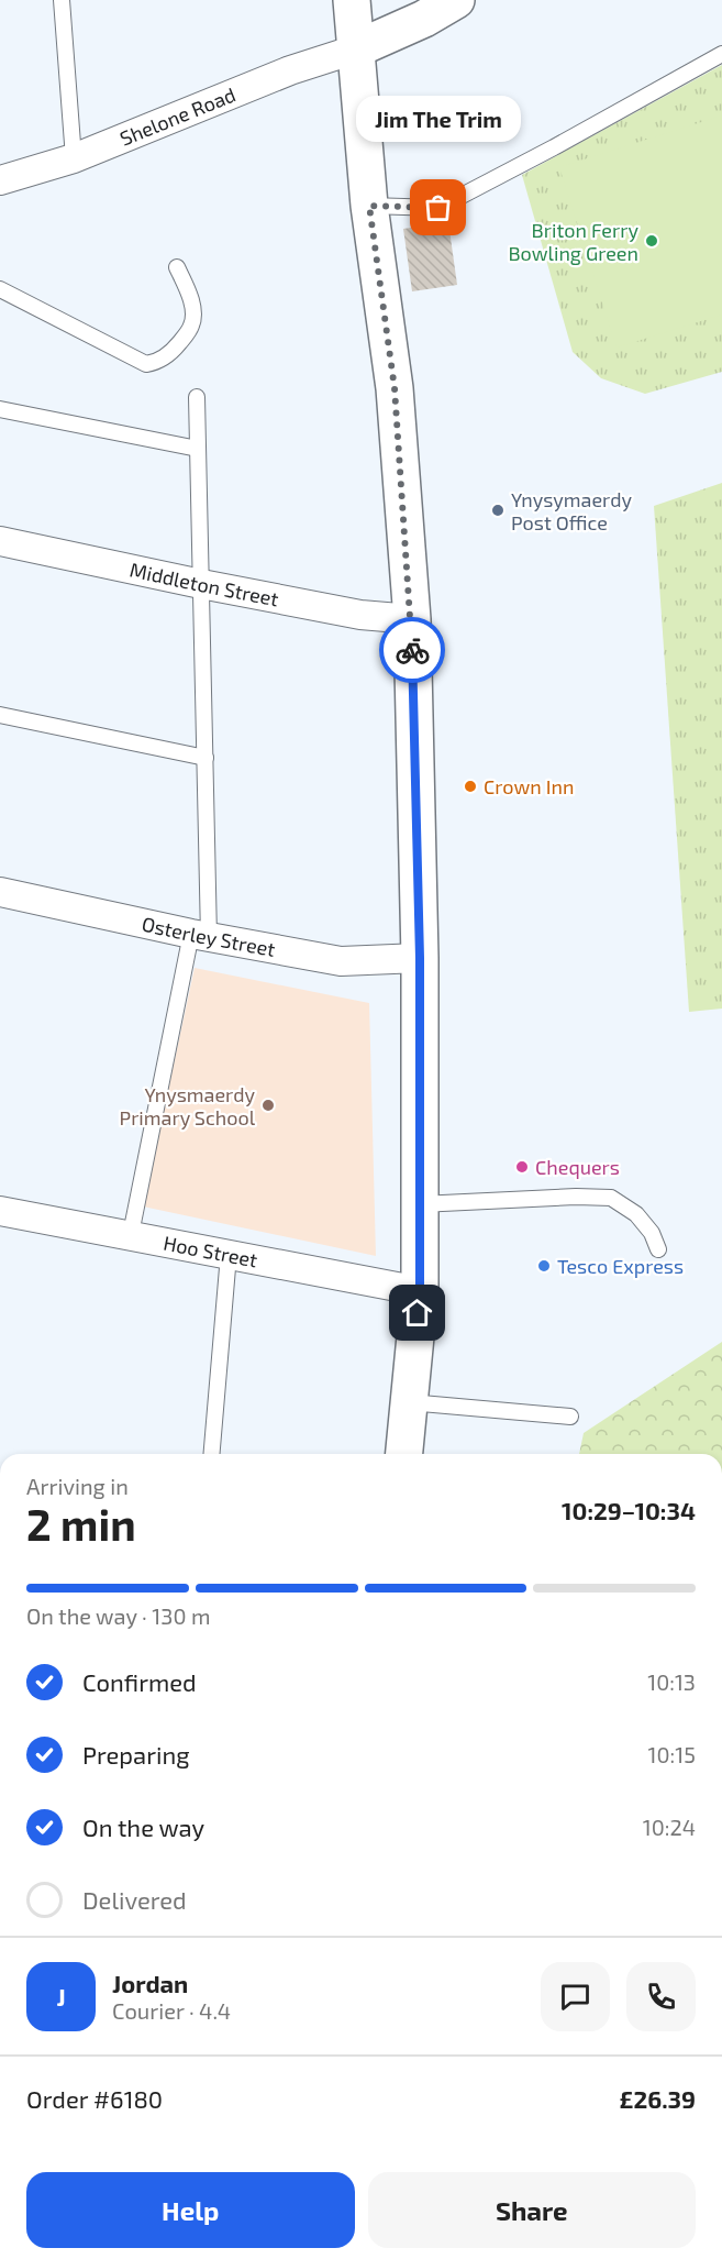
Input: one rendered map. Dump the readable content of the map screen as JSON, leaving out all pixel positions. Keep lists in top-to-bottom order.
{
  "streets": {
    "street": [
      "Shelone Road",
      "Middleton Street",
      "Osterley Street",
      "Hoo Street"
    ]
  },
  "places": [
    "Jim The Trim",
    "Briton Ferry Bowling Green",
    "Ynysymaerdy Post Office",
    "Crown Inn",
    "Ynysmaerdy Primary School",
    "Chequers",
    "Tesco Express"
  ],
  "page": {
    "bubble": "Jim The Trim",
    "heading": ["2 min", "Arriving in", "10:29–10:34"],
    "panel": [
      "Jordan",
      "Courier · 4.4",
      "Order #6180",
      "£26.39"
    ],
    "bar": "On the way · 130 m",
    "list": [
      ["Confirmed", "10:13"],
      ["Preparing", "10:15"],
      ["On the way", "10:24"],
      "Delivered"
    ],
    "round": "J",
    "buttons": ["Help", "Share"]
  }
}
